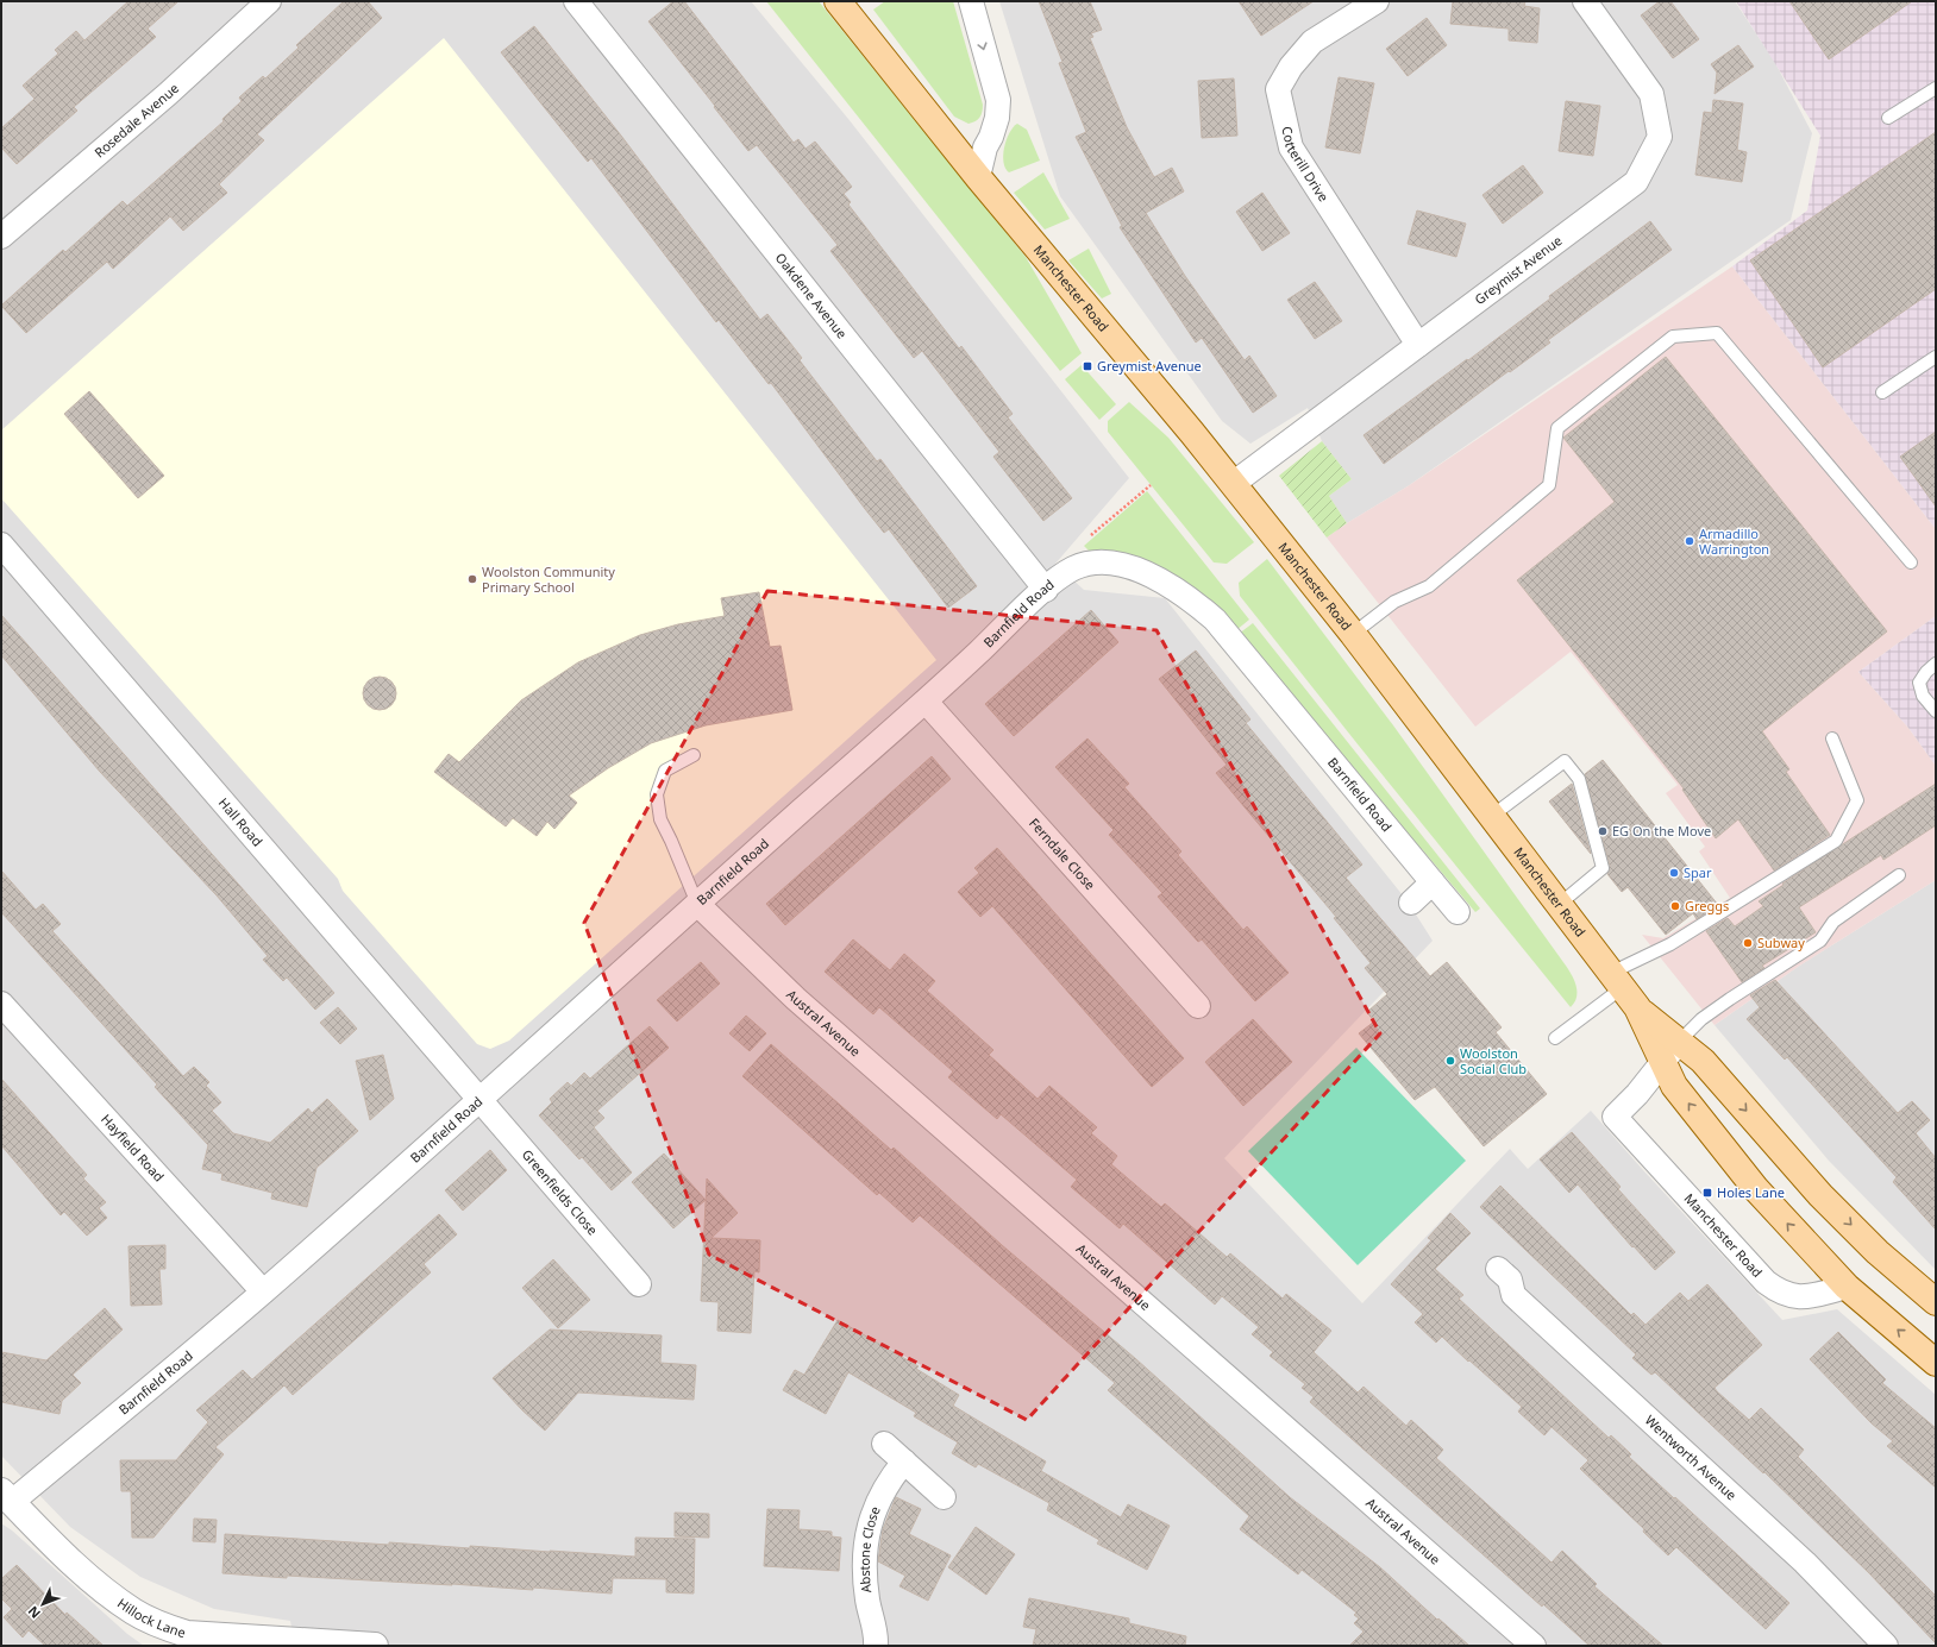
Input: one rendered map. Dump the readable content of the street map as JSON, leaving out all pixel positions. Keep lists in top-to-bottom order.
{
  "streets": {
    "main road": ["Manchester Road"],
    "street": [
      "Rosedale Avenue",
      "Cotterill Drive",
      "Greymist Avenue",
      "Oakdene Avenue",
      "Barnfield Road",
      "Hall Road",
      "Ferndale Close",
      "Austral Avenue",
      "Hayfield Road",
      "Greenfields Close",
      "Wentworth Avenue",
      "Abstone Close",
      "Hillock Lane"
    ]
  },
  "crossings": [
    ["Cotterill Drive", "Greymist Avenue"],
    ["Greymist Avenue", "Manchester Road"],
    ["Oakdene Avenue", "Barnfield Road"],
    ["Barnfield Road", "Hall Road"],
    ["Barnfield Road", "Ferndale Close"],
    ["Barnfield Road", "Austral Avenue"],
    ["Barnfield Road", "Hayfield Road"],
    ["Barnfield Road", "Greenfields Close"],
    ["Barnfield Road", "Hillock Lane"],
    ["Hall Road", "Greenfields Close"]
  ],
  "places": {
    "transit": ["Greymist Avenue", "Holes Lane"],
    "other": [
      "Armadillo Warrington",
      "Woolston Community Primary School",
      "EG On the Move",
      "Spar",
      "Greggs",
      "Subway",
      "Woolston Social Club"
    ]
  },
  "north": "bottom left"
}
